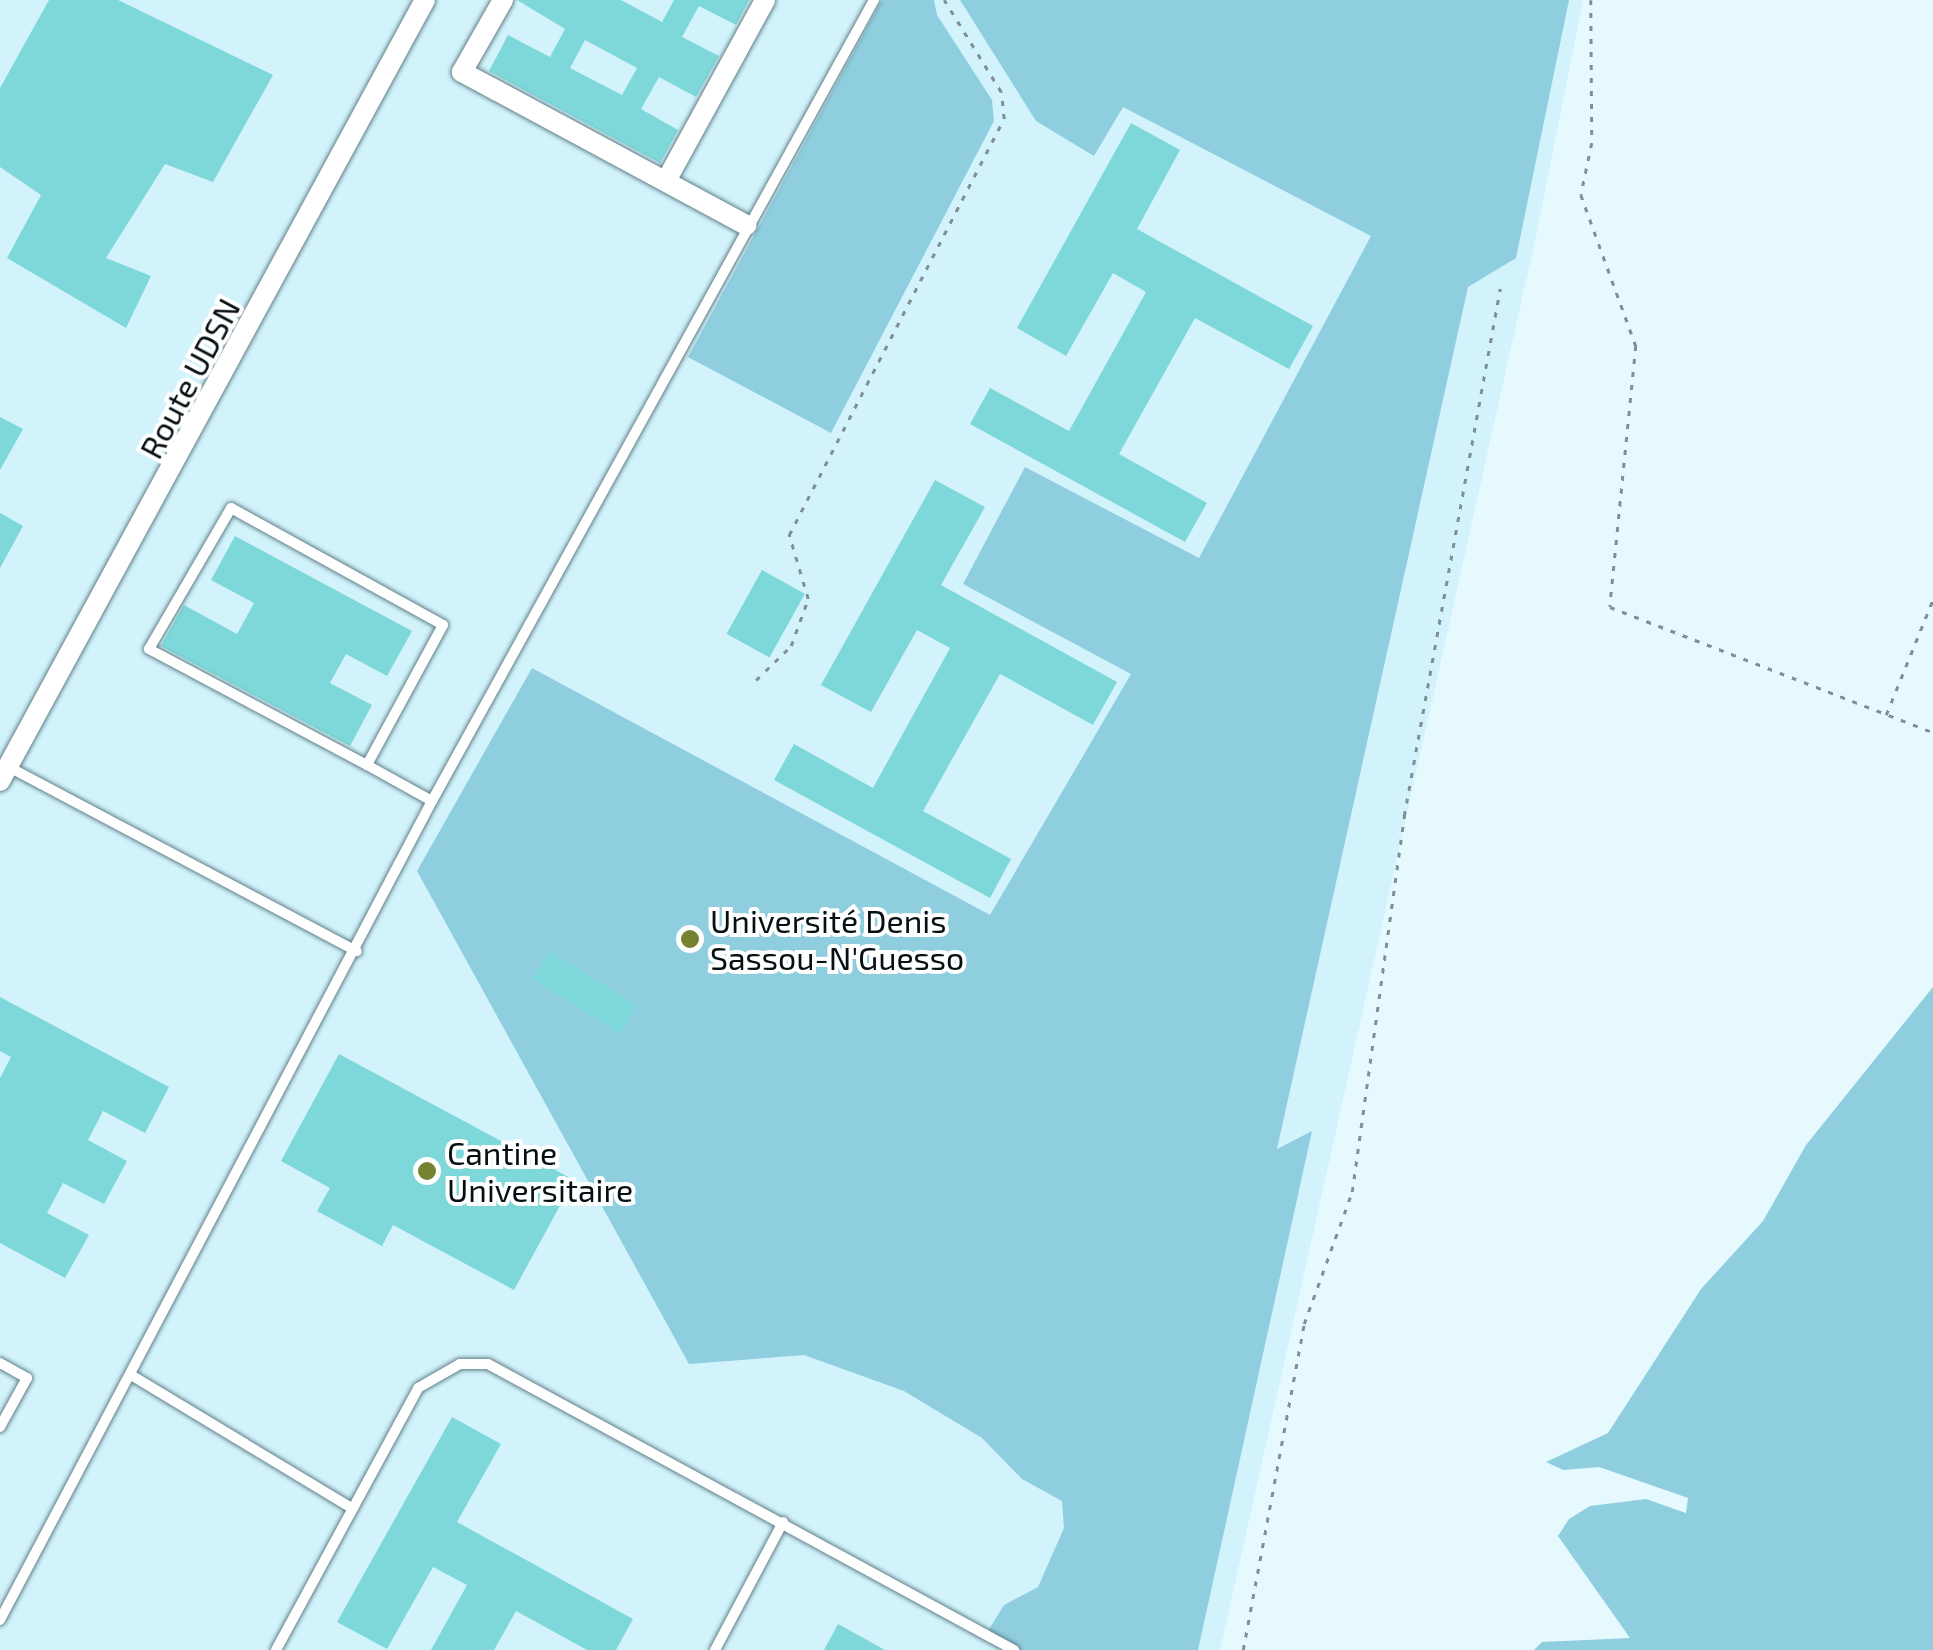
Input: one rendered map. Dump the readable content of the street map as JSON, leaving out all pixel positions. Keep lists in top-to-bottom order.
{
  "streets": {
    "street": ["Route UDSN"]
  },
  "places": ["Université Denis Sassou-N'Guesso", "Cantine Universitaire"]
}
